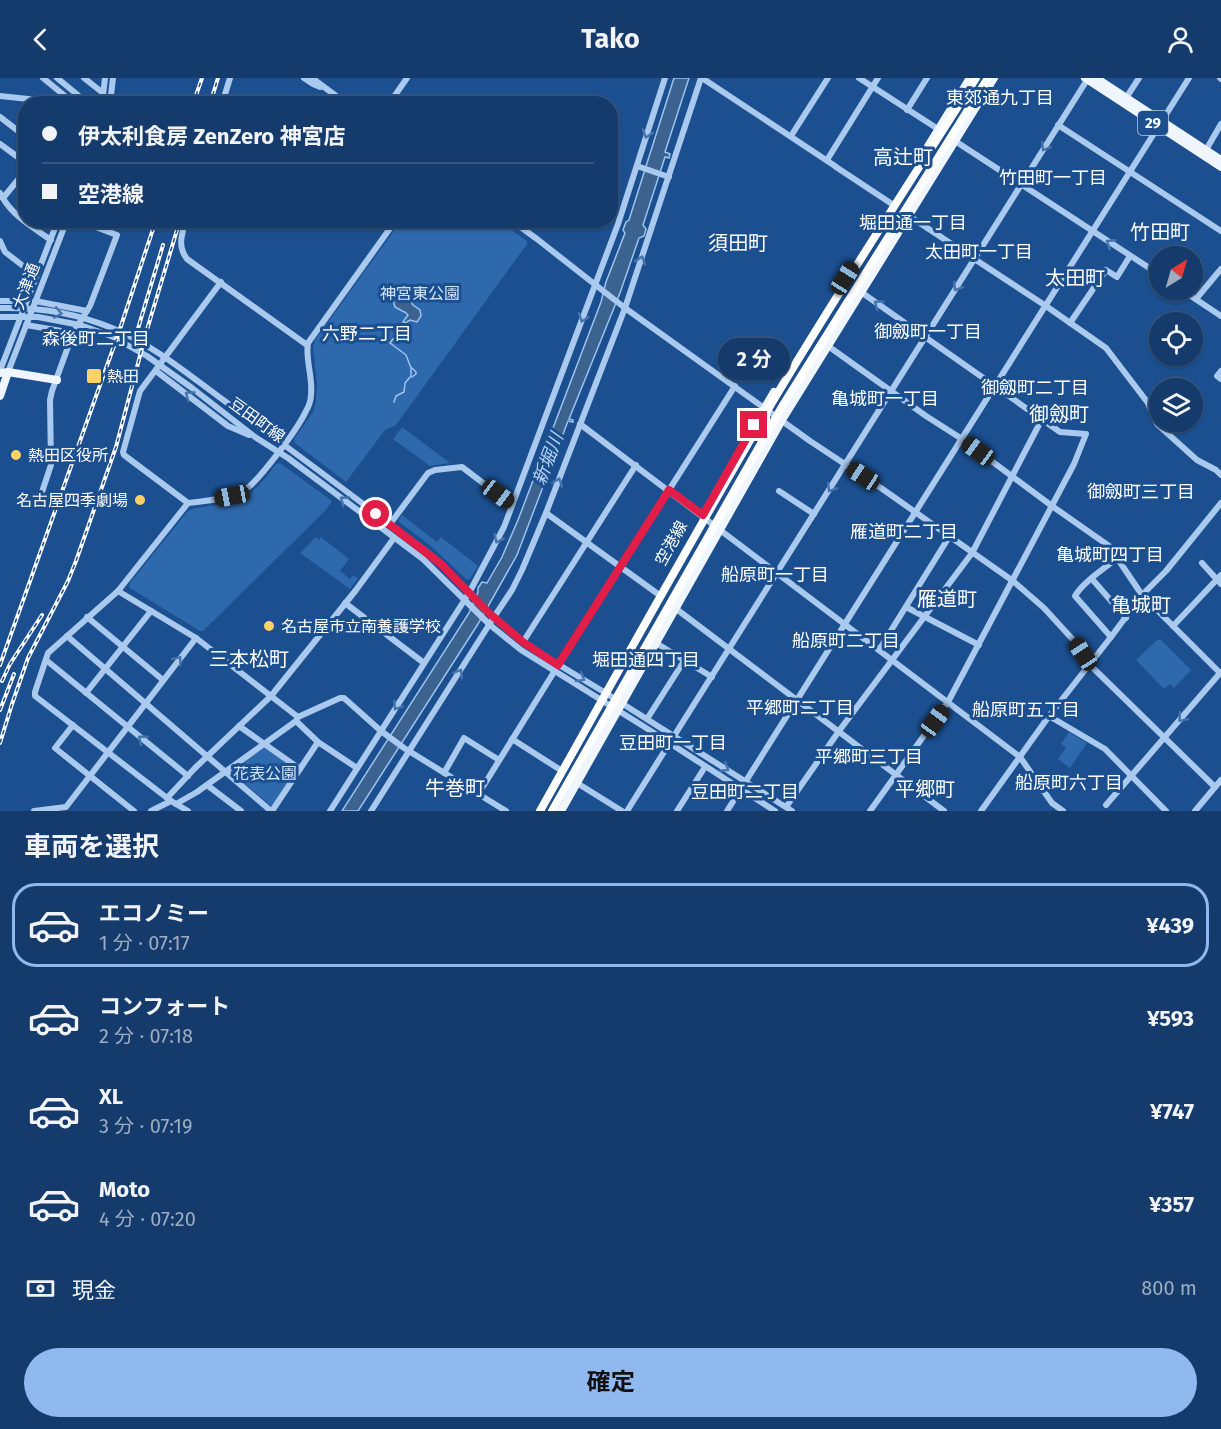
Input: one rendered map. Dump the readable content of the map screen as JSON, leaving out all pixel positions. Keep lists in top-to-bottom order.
{
  "streets": {
    "main road": ["29", "大津通", "空港線"],
    "street": ["豆田町線"]
  },
  "districts": [
    "東郊通九丁目",
    "高辻町",
    "竹田町一丁目",
    "堀田通一丁目",
    "竹田町",
    "須田町",
    "太田町一丁目",
    "太田町",
    "御劔町一丁目",
    "六野二丁目",
    "森後町二丁目",
    "御劔町二丁目",
    "亀城町一丁目",
    "御劔町",
    "御劔町三丁目",
    "雁道町二丁目",
    "亀城町四丁目",
    "船原町一丁目",
    "雁道町",
    "亀城町",
    "船原町二丁目",
    "三本松町",
    "堀田通四丁目",
    "平郷町二丁目",
    "船原町五丁目",
    "豆田町一丁目",
    "平郷町三丁目",
    "船原町六丁目",
    "牛巻町",
    "平郷町",
    "豆田町二丁目"
  ],
  "water": ["新堀川"],
  "parks": ["神宮東公園", "花表公園"],
  "places": {
    "transit": ["熱田"],
    "other": ["熱田区役所", "名古屋四季劇場", "名古屋市立南養護学校"]
  },
  "north": "top right",
  "page": {
    "header": "Tako",
    "banner": ["伊太利食房 ZenZero 神宮店", "空港線"],
    "bubble": "2 分",
    "heading": "車両を選択",
    "list": [
      {
        "name": "エコノミー",
        "note": "1 分 · 07:17",
        "value": "¥439"
      },
      {
        "name": "コンフォート",
        "note": "2 分 · 07:18",
        "value": "¥593"
      },
      {
        "name": "XL",
        "note": "3 分 · 07:19",
        "value": "¥747"
      },
      {
        "name": "Moto",
        "note": "4 分 · 07:20",
        "value": "¥357"
      }
    ],
    "pay": ["現金", "800 m"],
    "buttons": "確定"
  }
}
